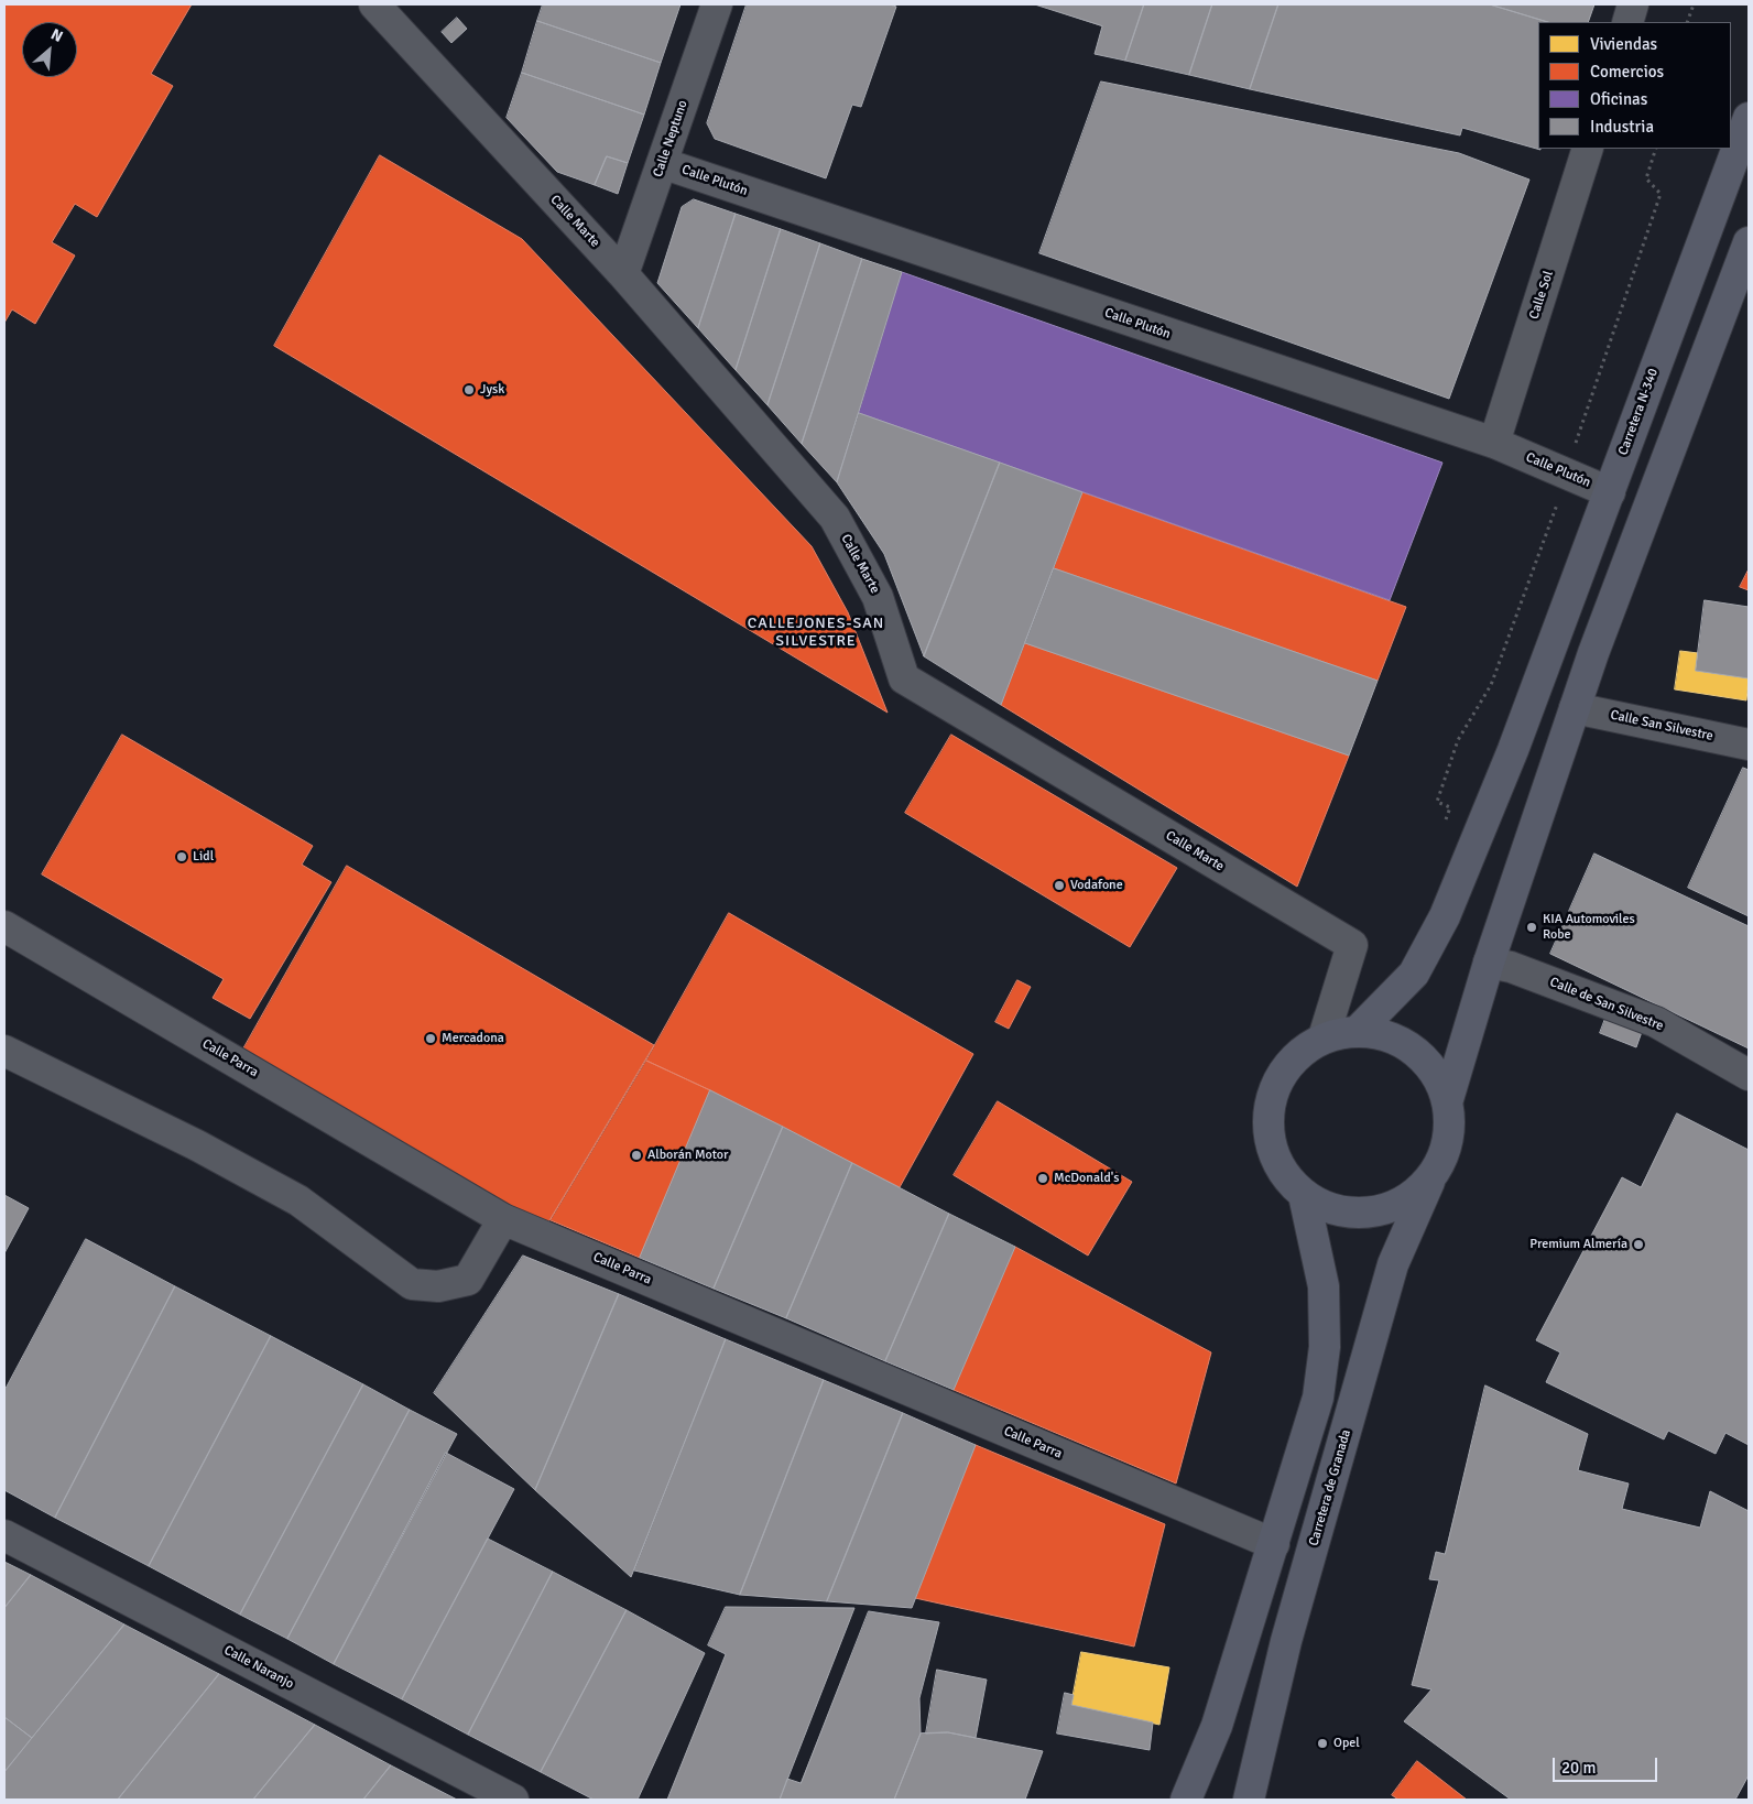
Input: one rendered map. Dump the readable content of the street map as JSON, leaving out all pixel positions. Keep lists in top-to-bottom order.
{
  "streets": {
    "highway": ["Carretera N-340", "Carretera de Granada"],
    "street": [
      "Calle Neptuno",
      "Calle Plutón",
      "Calle Marte",
      "Calle Sol",
      "Calle San Silvestre",
      "Calle de San Silvestre",
      "Calle Parra",
      "Calle Naranjo"
    ]
  },
  "crossings": [
    ["Calle Neptuno", "Calle Plutón"],
    ["Calle Neptuno", "Calle Marte"],
    ["Calle Plutón", "Calle Sol"],
    ["Calle Plutón", "Carretera N-340"],
    ["Calle Marte", "Carretera N-340"],
    ["Calle Marte", "Carretera de Granada"],
    ["Carretera N-340", "Carretera de Granada"]
  ],
  "districts": ["CALLEJONES-SAN SILVESTRE"],
  "places": [
    "Jysk",
    "Lidl",
    "Vodafone",
    "KIA Automoviles Robe",
    "Mercadona",
    "Alborán Motor",
    "McDonald's",
    "Premium Almería",
    "Opel"
  ],
  "legend": [
    "Viviendas",
    "Comercios",
    "Oficinas",
    "Industria"
  ],
  "scale_bar": "20 m",
  "north": "top right"
}
